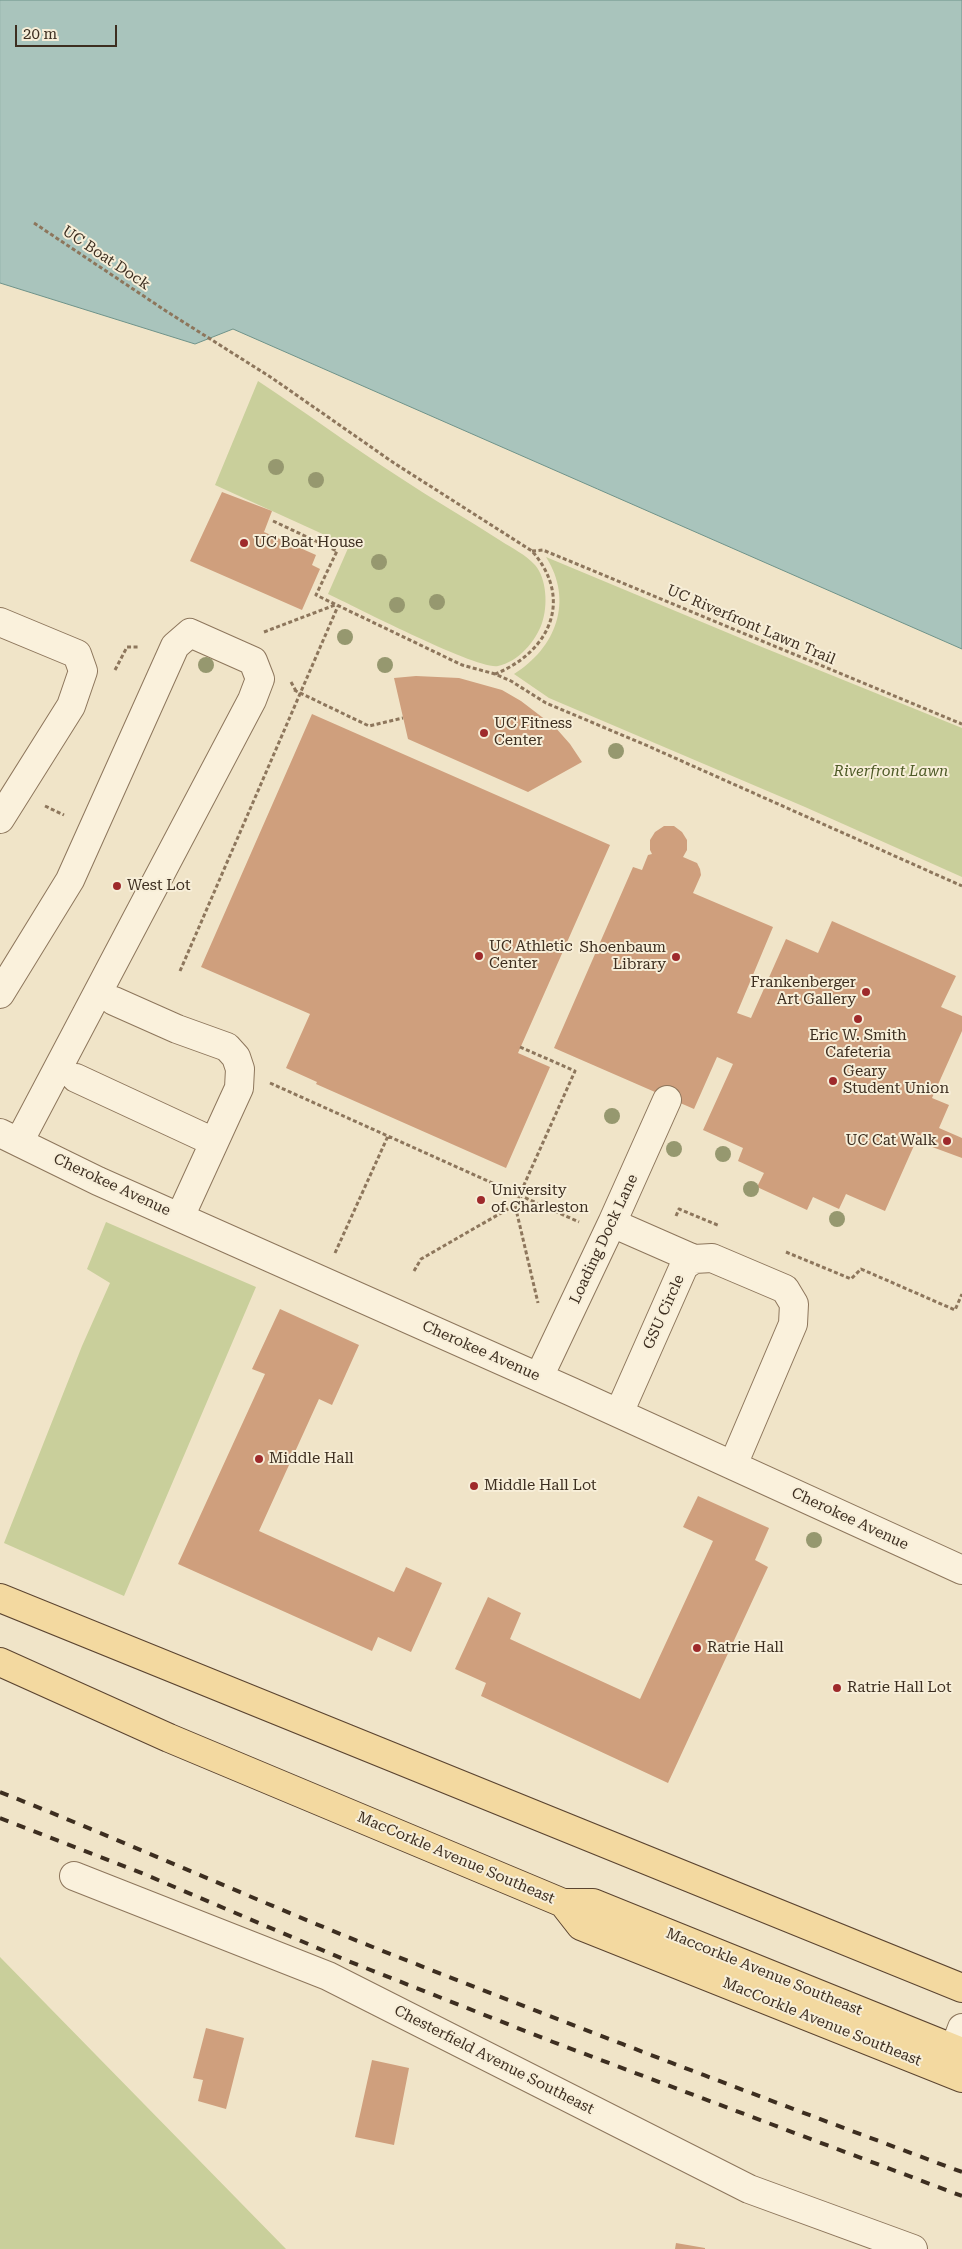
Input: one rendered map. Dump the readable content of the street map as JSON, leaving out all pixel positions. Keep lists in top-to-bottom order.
{
  "streets": {
    "main road": ["MacCorkle Avenue Southeast", "Maccorkle Avenue Southeast"],
    "street": [
      "Cherokee Avenue",
      "Loading Dock Lane",
      "GSU Circle",
      "Chesterfield Avenue Southeast"
    ],
    "path": ["UC Boat Dock", "UC Riverfront Lawn Trail"]
  },
  "crossings": [
    ["UC Boat Dock", "UC Riverfront Lawn Trail"],
    ["Cherokee Avenue", "Loading Dock Lane"],
    ["Cherokee Avenue", "GSU Circle"],
    ["MacCorkle Avenue Southeast", "Maccorkle Avenue Southeast"]
  ],
  "parks": ["Riverfront Lawn"],
  "places": [
    "UC Boat House",
    "UC Fitness Center",
    "West Lot",
    "UC Athletic Center",
    "Shoenbaum Library",
    "Frankenberger Art Gallery",
    "Eric W. Smith Cafeteria",
    "Geary Student Union",
    "UC Cat Walk",
    "University of Charleston",
    "Middle Hall",
    "Middle Hall Lot",
    "Ratrie Hall",
    "Ratrie Hall Lot"
  ],
  "scale_bar": "20 m"
}
